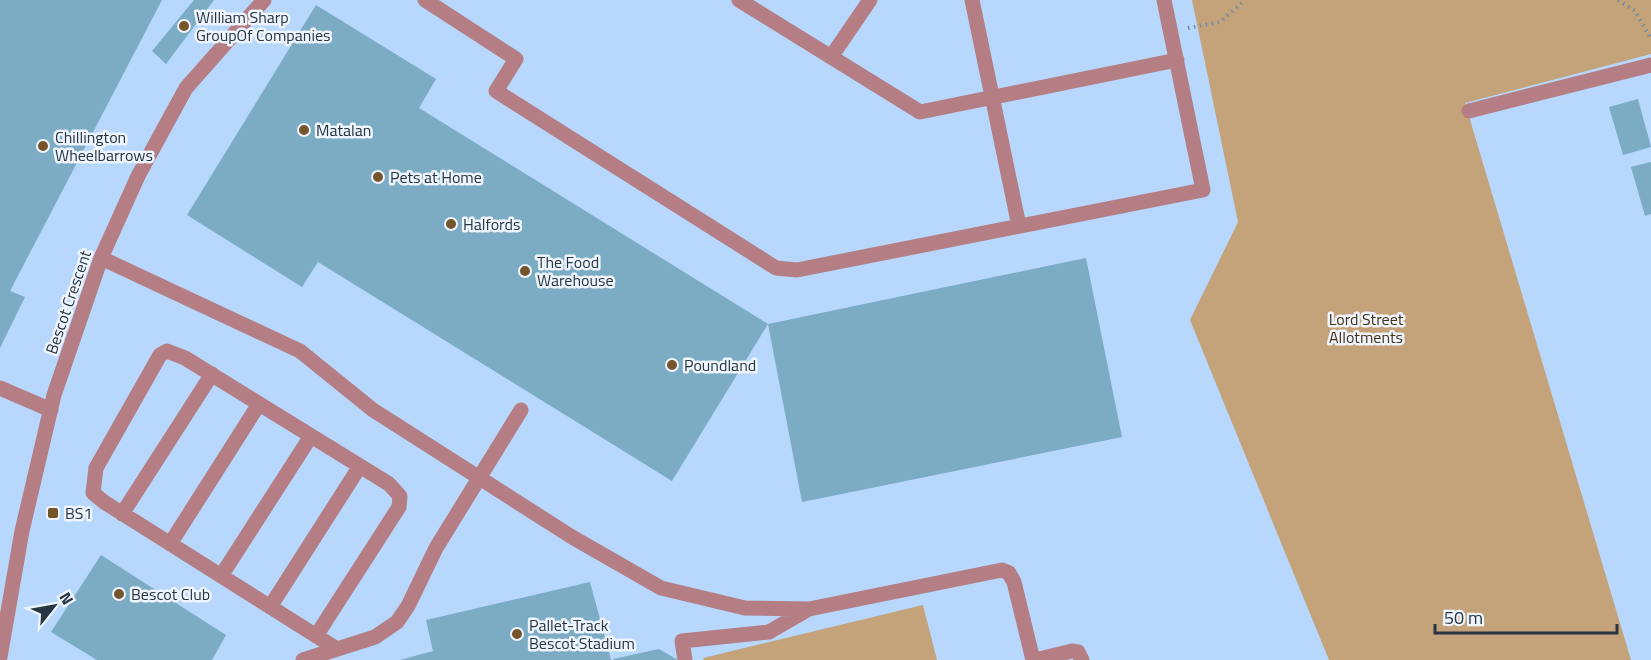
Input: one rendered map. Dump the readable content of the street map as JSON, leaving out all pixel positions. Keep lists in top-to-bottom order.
{
  "streets": {
    "street": ["Bescot Crescent"]
  },
  "parks": ["Lord Street Allotments"],
  "places": {
    "other": [
      "William Sharp GroupOf Companies",
      "Matalan",
      "Chillington Wheelbarrows",
      "Pets at Home",
      "Halfords",
      "The Food Warehouse",
      "Poundland",
      "Bescot Club",
      "Pallet-Track Bescot Stadium"
    ],
    "transit": ["BS1"]
  },
  "scale_bar": "50 m",
  "north": "top right"
}
